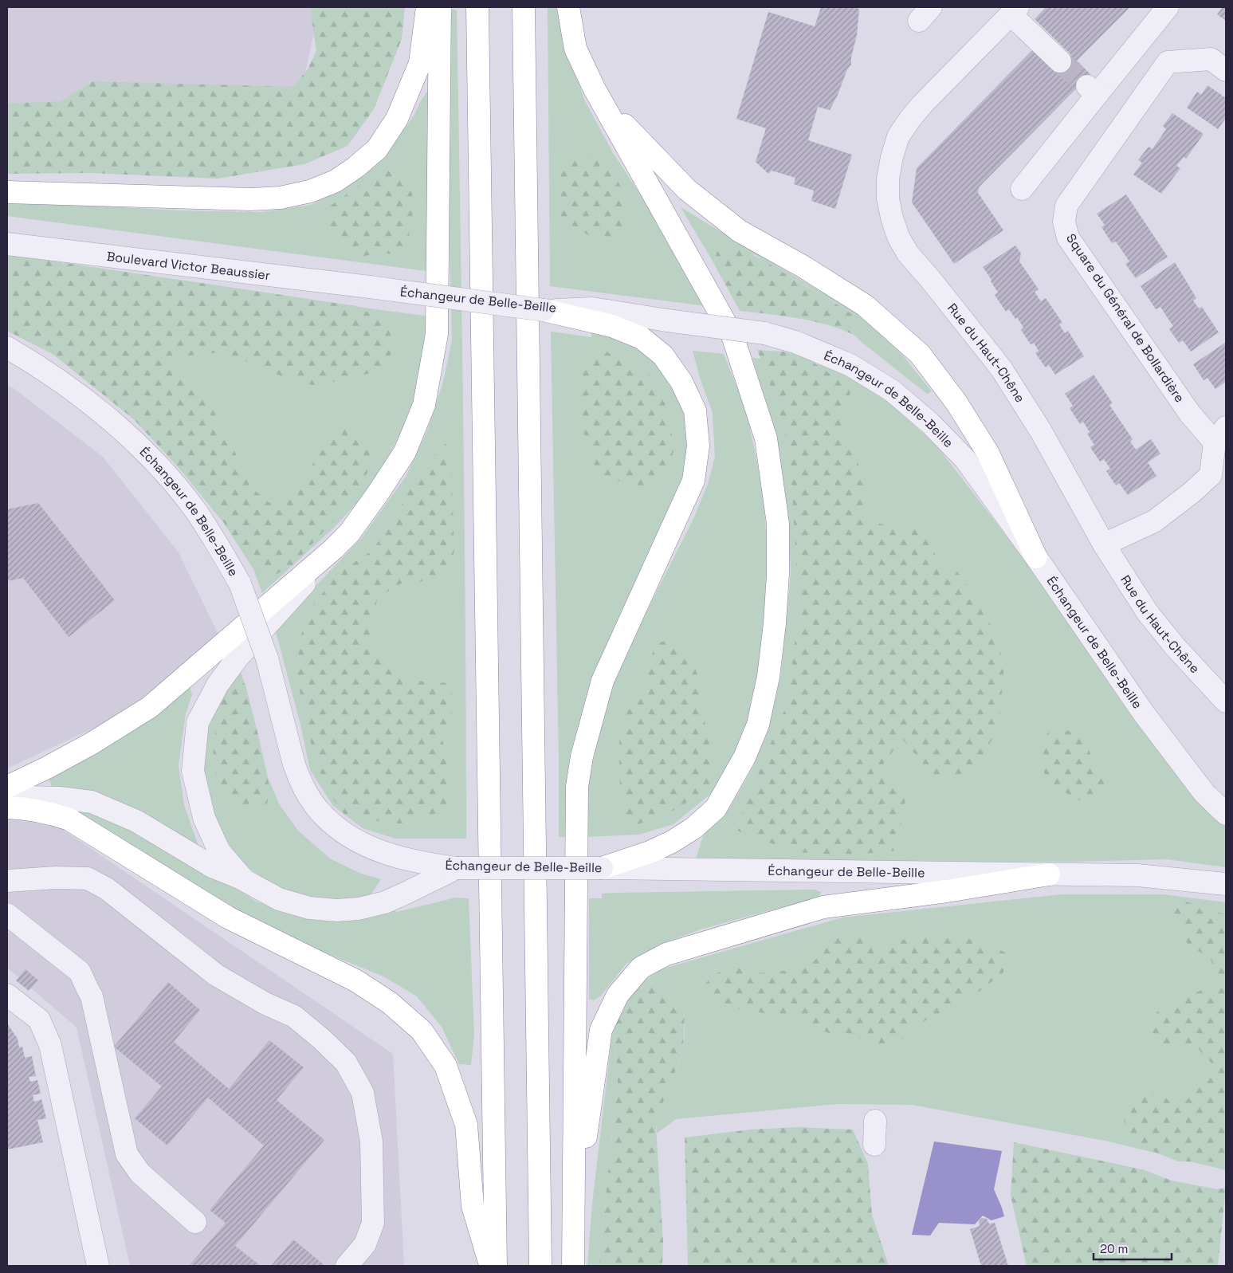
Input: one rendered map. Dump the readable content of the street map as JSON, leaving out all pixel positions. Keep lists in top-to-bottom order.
{
  "streets": {
    "street": [
      "Boulevard Victor Beaussier",
      "Échangeur de Belle-Beille",
      "Square du Général de Bollardière",
      "Rue du Haut-Chêne"
    ]
  },
  "crossings": [
    ["Boulevard Victor Beaussier", "Échangeur de Belle-Beille"],
    ["Square du Général de Bollardière", "Rue du Haut-Chêne"]
  ],
  "scale_bar": "20 m"
}
